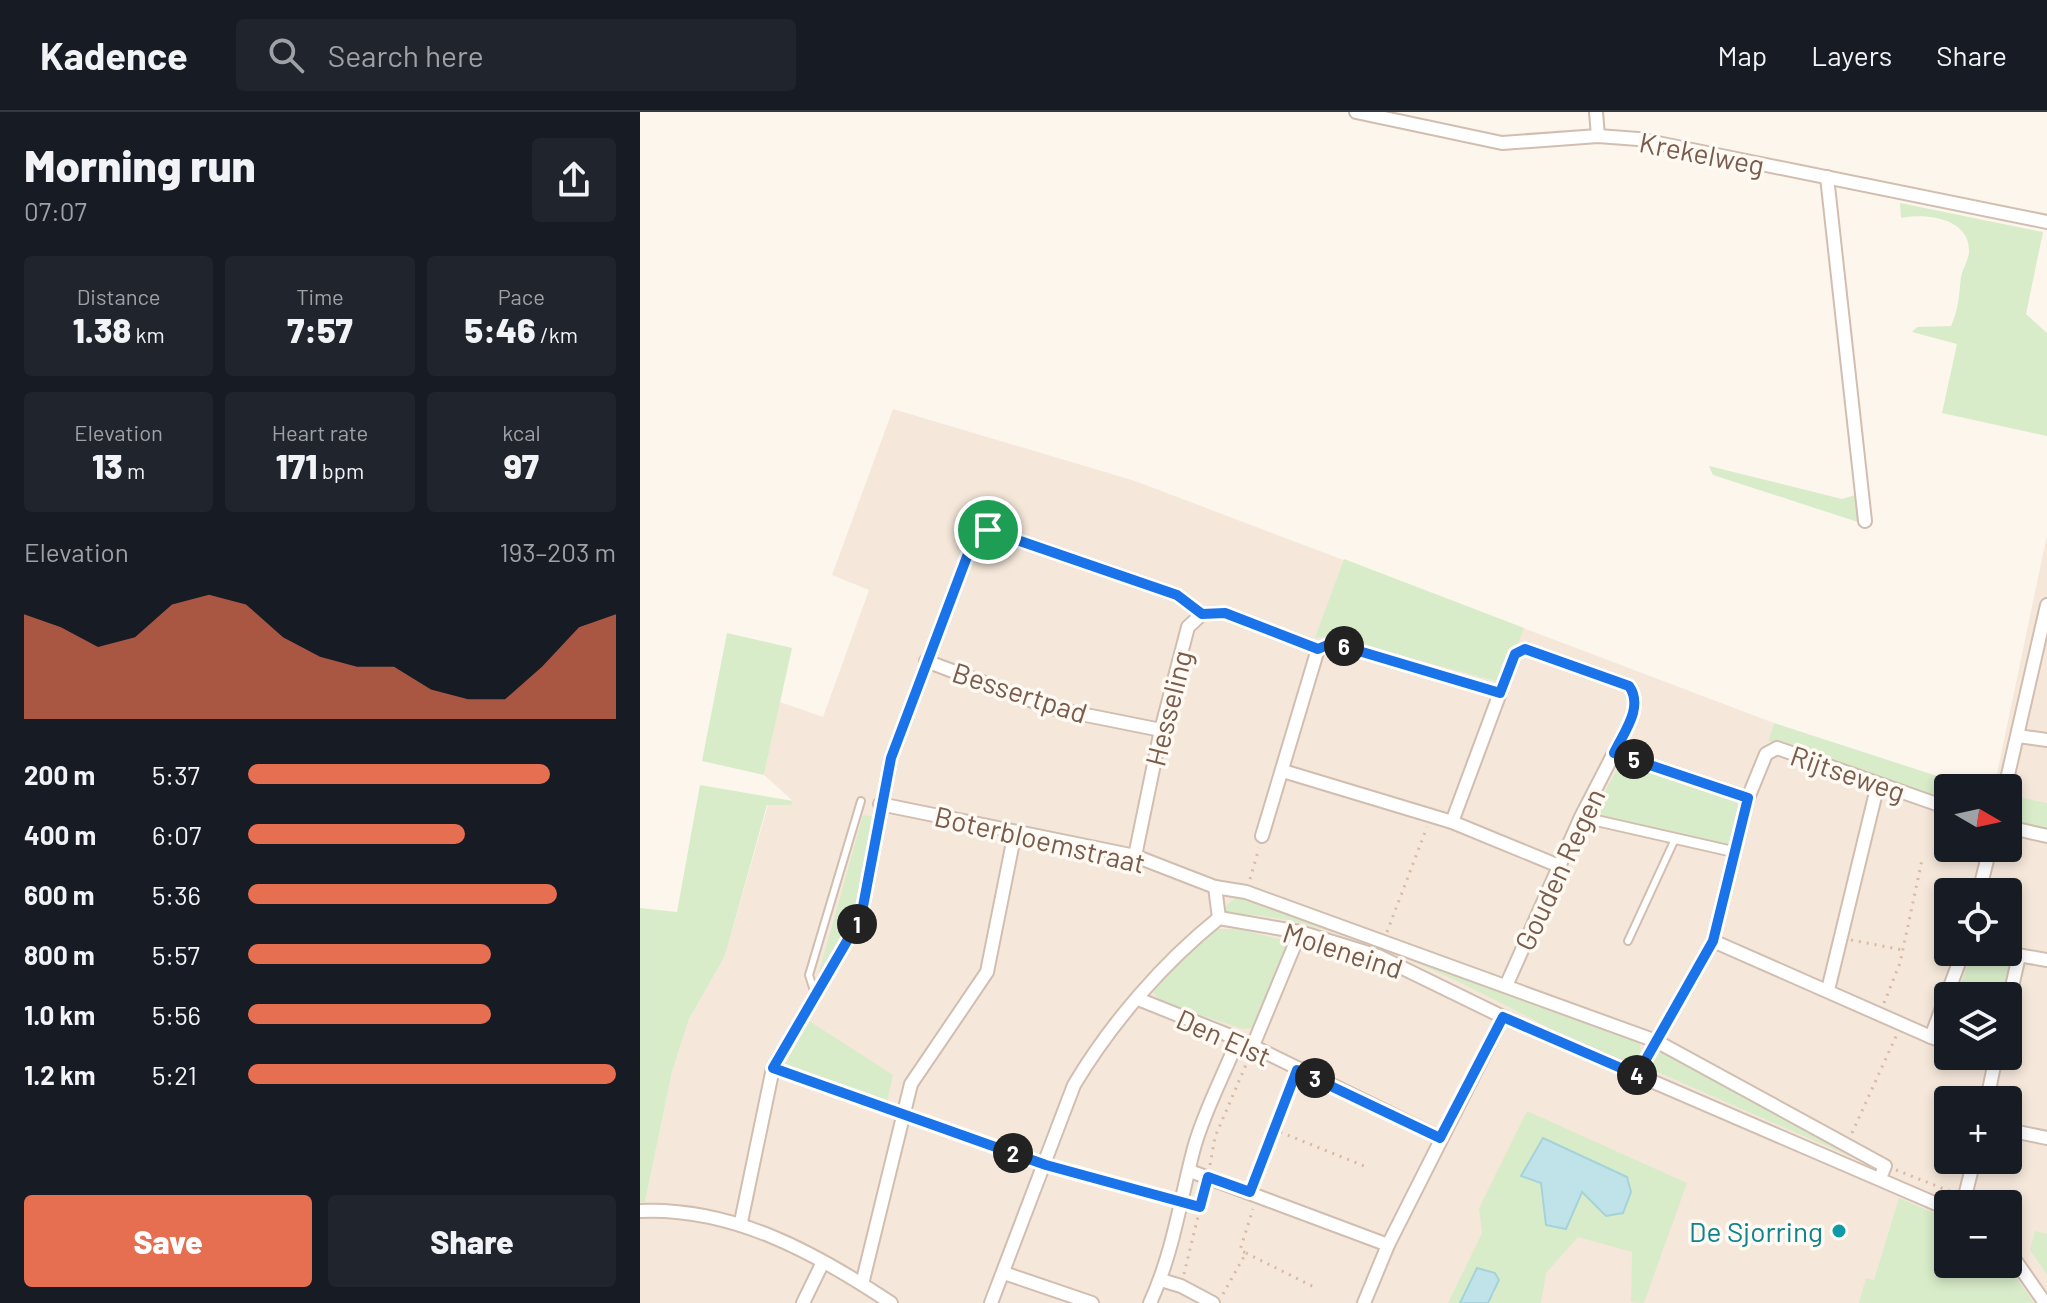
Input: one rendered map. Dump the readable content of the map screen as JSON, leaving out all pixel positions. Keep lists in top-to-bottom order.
{
  "streets": {
    "street": [
      "Krekelweg",
      "Bessertpad",
      "Hesseling",
      "Rijtseweg",
      "Boterbloemstraat",
      "Gouden Regen",
      "Moleneind",
      "Den Elst"
    ]
  },
  "crossings": [
    ["Bessertpad", "Hesseling"],
    ["Hesseling", "Boterbloemstraat"],
    ["Rijtseweg", "Moleneind"],
    ["Boterbloemstraat", "Moleneind"],
    ["Gouden Regen", "Moleneind"]
  ],
  "places": ["De Sjorring"],
  "north": "right",
  "page": {
    "header": "Kadence",
    "search": "Search here",
    "nav": ["Map", "Layers", "Share"],
    "heading": ["Morning run", "07:07"],
    "stats": [
      ["Distance", "1.38 km"],
      ["Time", "7:57"],
      ["Pace", "5:46 /km"],
      ["Elevation", "13 m"],
      ["Heart rate", "171 bpm"],
      ["kcal", "97"]
    ],
    "chart": ["Elevation", "193–203 m"],
    "pins": [
      "6",
      "5",
      "1",
      "4",
      "3",
      "2"
    ],
    "list": [
      {
        "name": "200 m",
        "note": "5:37"
      },
      {
        "name": "400 m",
        "note": "6:07"
      },
      {
        "name": "600 m",
        "note": "5:36"
      },
      {
        "name": "800 m",
        "note": "5:57"
      },
      {
        "name": "1.0 km",
        "note": "5:56"
      },
      {
        "name": "1.2 km",
        "note": "5:21"
      }
    ],
    "map_buttons": ["+", "−"],
    "buttons": ["Save", "Share"]
  }
}
